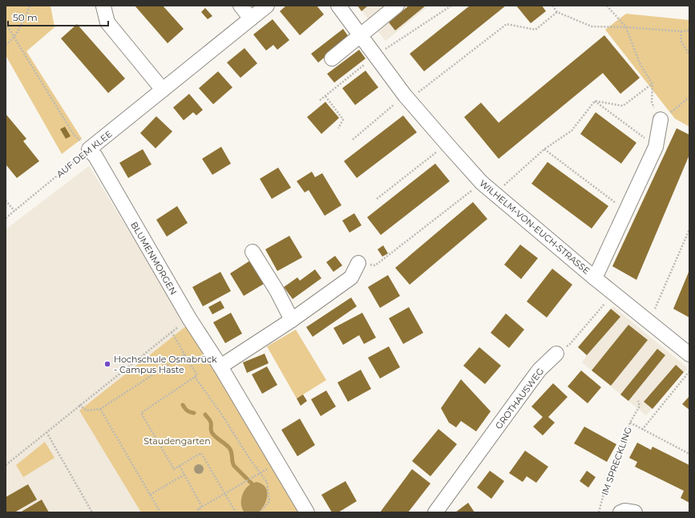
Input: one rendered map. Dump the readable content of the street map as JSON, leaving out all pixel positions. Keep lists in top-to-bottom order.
{
  "streets": {
    "street": [
      "AUF DEM KLEE",
      "WILHELM-VON-EUCH-STRASSE",
      "BLUMENMORGEN",
      "GROTHAUSWEG"
    ],
    "path": ["IM SPRECKLING"]
  },
  "crossings": [
    ["AUF DEM KLEE", "BLUMENMORGEN"]
  ],
  "parks": ["Staudengarten"],
  "places": ["Hochschule Osnabrück - Campus Haste"],
  "scale_bar": "50 m"
}
